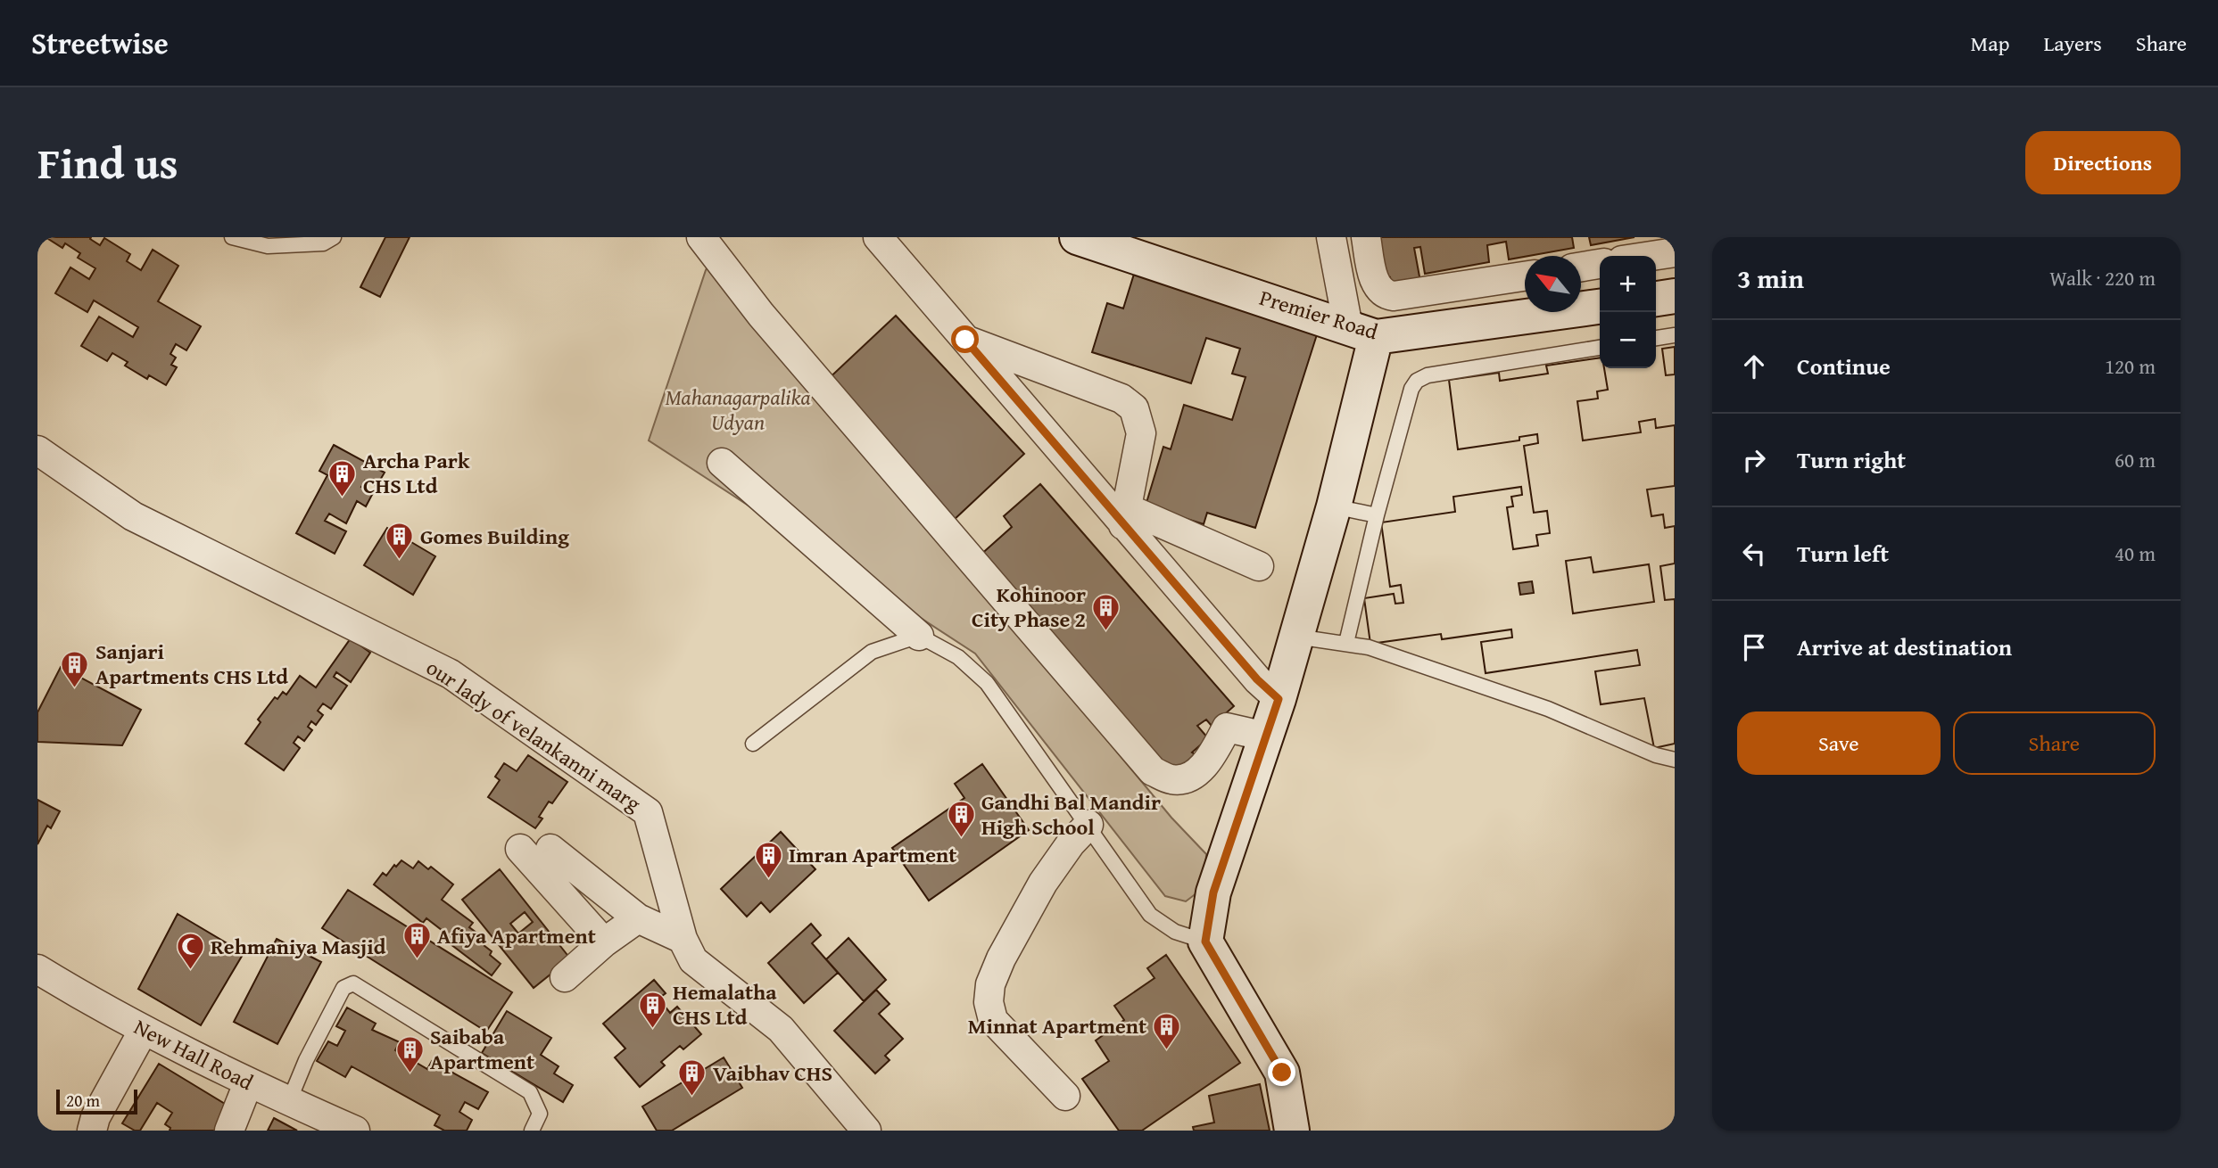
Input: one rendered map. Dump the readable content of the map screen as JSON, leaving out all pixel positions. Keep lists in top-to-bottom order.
{
  "streets": {
    "street": ["Premier Road", "our lady of velankanni marg", "New Hall Road"]
  },
  "parks": ["Mahanagarpalika Udyan"],
  "places": {
    "building": [
      "Archa Park CHS Ltd",
      "Gomes Building",
      "Kohinoor City Phase 2",
      "Sanjari Apartments CHS Ltd",
      "Gandhi Bal Mandir High School",
      "Imran Apartment",
      "Afiya Apartment",
      "Hemalatha CHS Ltd",
      "Minnat Apartment",
      "Saibaba Apartment",
      "Vaibhav CHS"
    ],
    "mosque": ["Rehmaniya Masjid"]
  },
  "scale_bar": "20 m",
  "north": "top left",
  "page": {
    "header": "Streetwise",
    "nav": ["Map", "Layers", "Share"],
    "title": "Find us",
    "buttons": [
      "Directions",
      ["Save", "Share"]
    ],
    "heading": ["3 min", "Walk · 220 m"],
    "map_buttons": ["+", "−"],
    "list": [
      ["Continue", "120 m"],
      ["Turn right", "60 m"],
      ["Turn left", "40 m"],
      "Arrive at destination"
    ],
    "scale": "20 m"
  }
}
